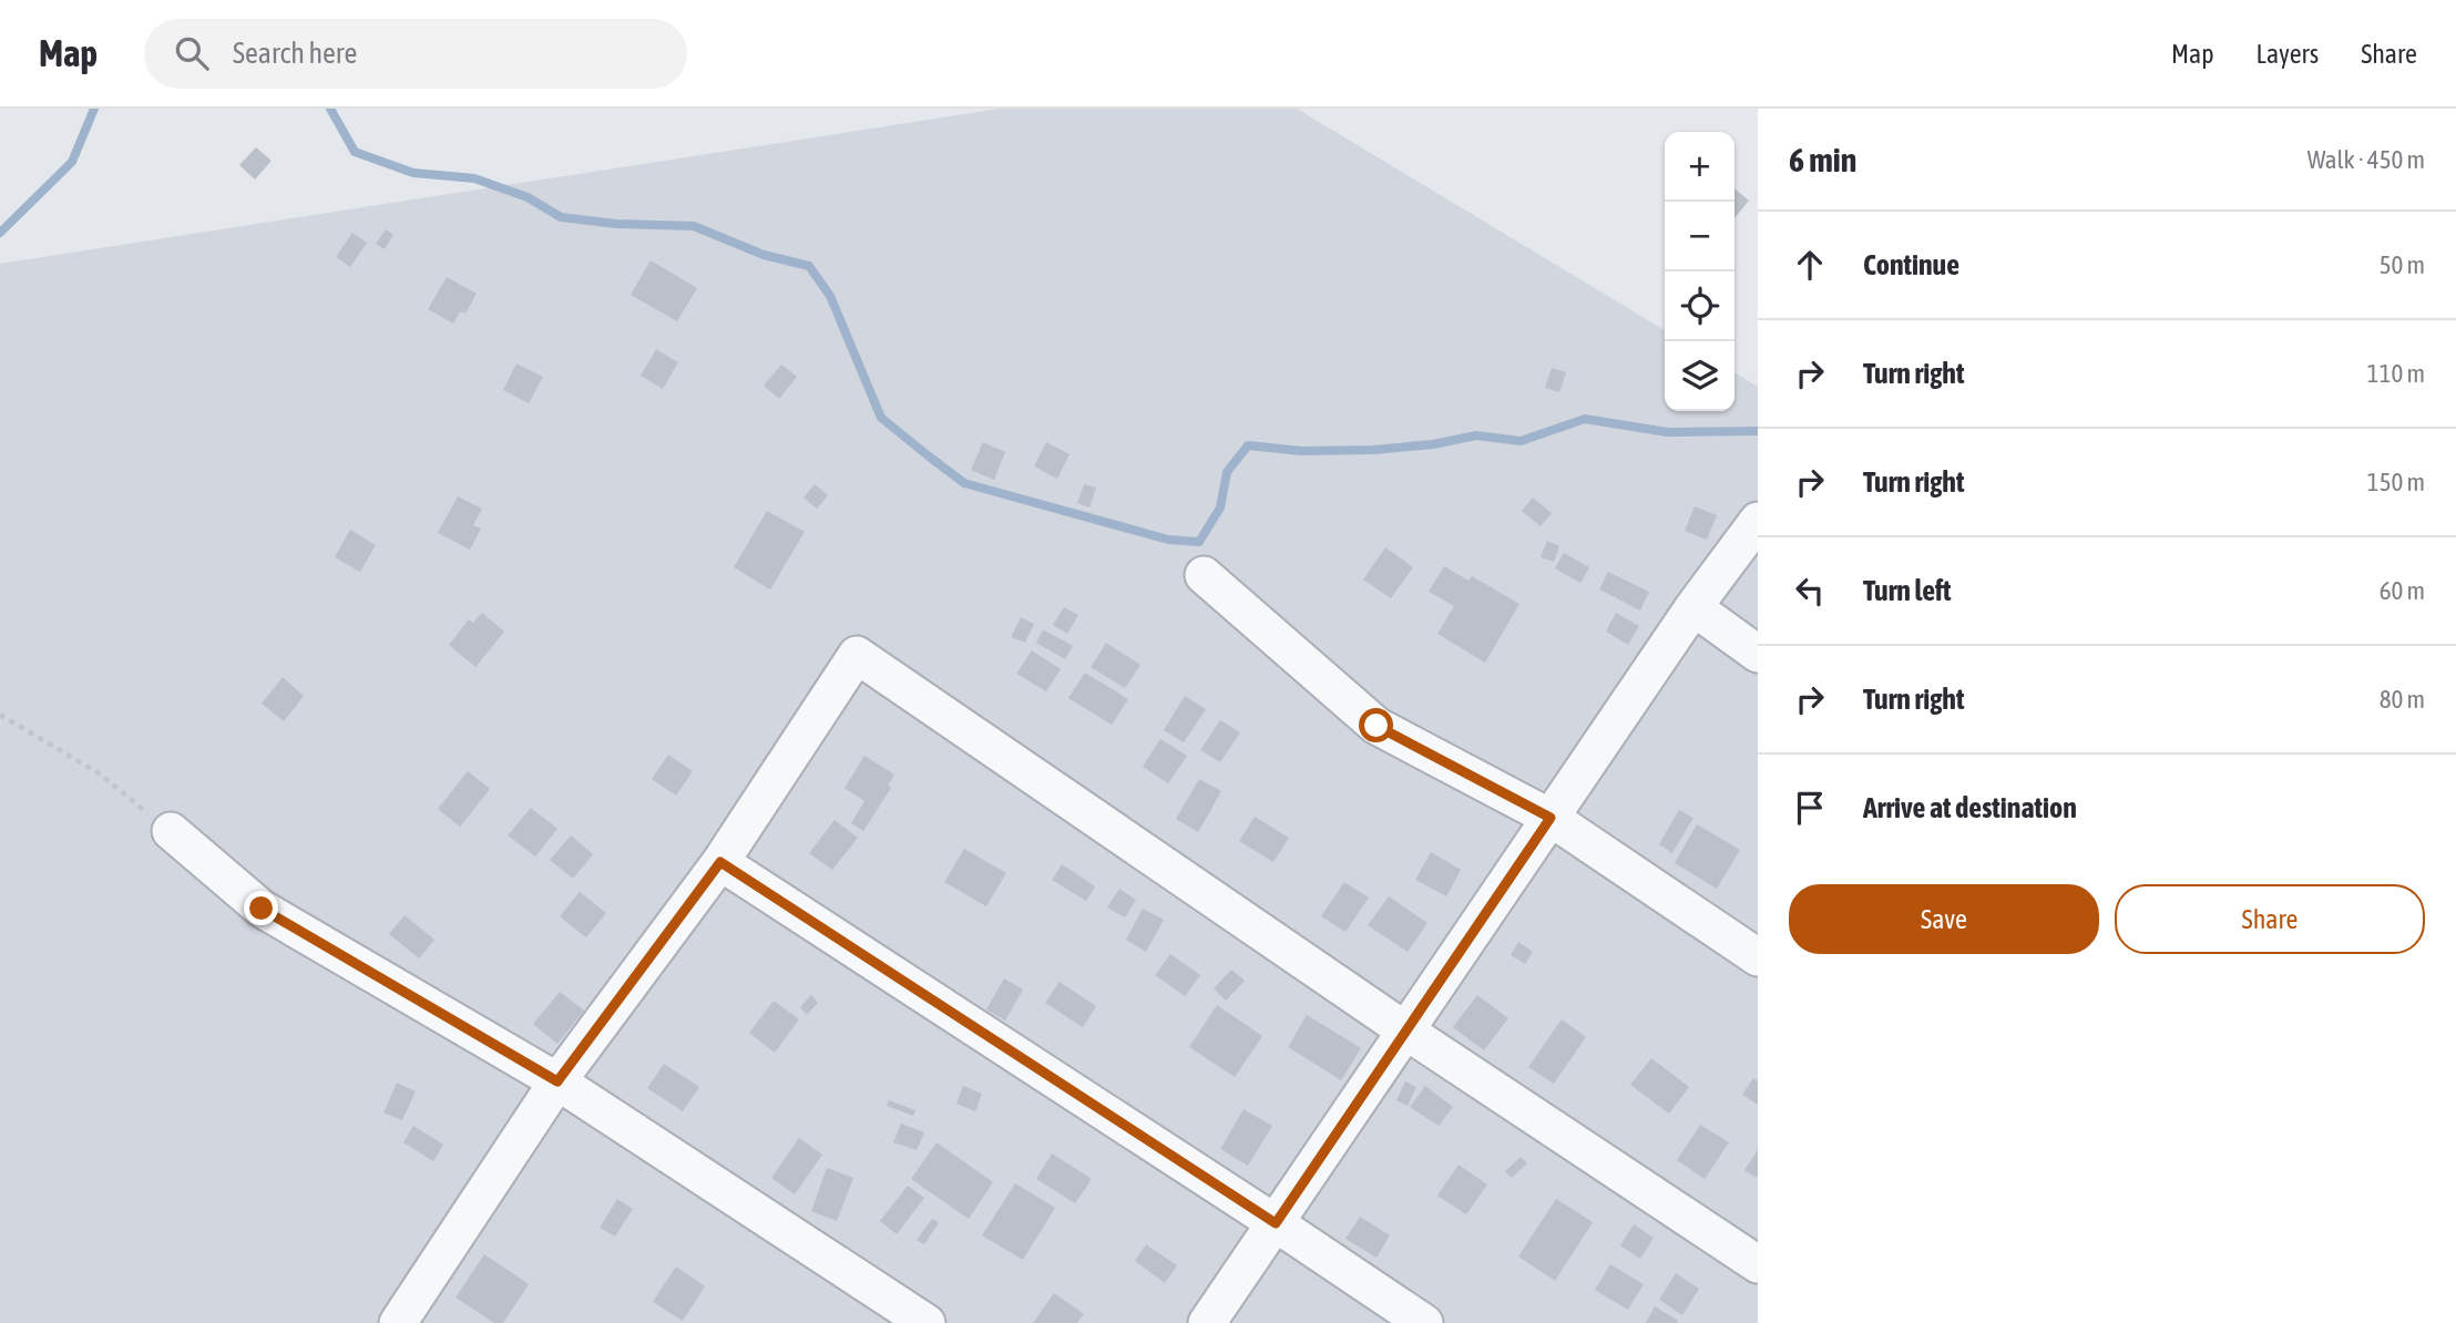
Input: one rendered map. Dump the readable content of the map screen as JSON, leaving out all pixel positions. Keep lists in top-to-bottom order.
{
  "page": {
    "header": "Map",
    "search": "Search here",
    "nav": ["Map", "Layers", "Share"],
    "heading": ["6 min", "Walk · 450 m"],
    "map_buttons": ["+", "−"],
    "list": [
      ["Continue", "50 m"],
      ["Turn right", "110 m"],
      ["Turn right", "150 m"],
      ["Turn left", "60 m"],
      ["Turn right", "80 m"],
      "Arrive at destination"
    ],
    "buttons": ["Save", "Share"]
  }
}
